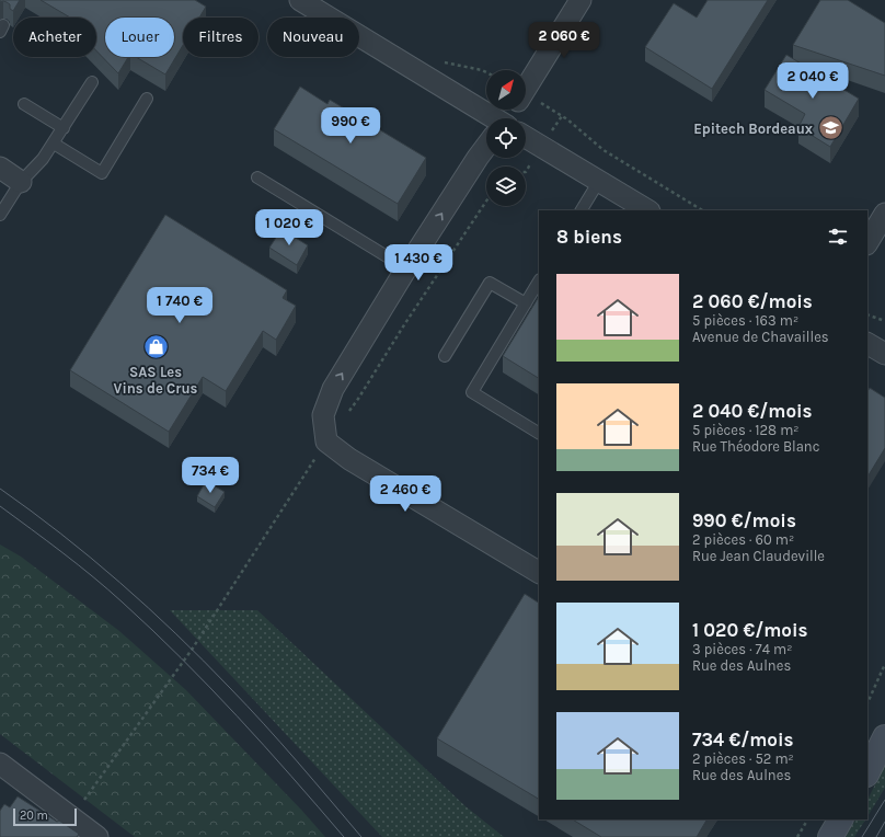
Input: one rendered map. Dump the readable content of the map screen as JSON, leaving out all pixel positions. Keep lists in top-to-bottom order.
{
  "places": {
    "school or university": ["Epitech Bordeaux"],
    "shop": ["SAS Les Vins de Crus"]
  },
  "scale_bar": "20 m",
  "north": "top right",
  "page": {
    "chip": [
      "Acheter",
      "Louer",
      "Filtres",
      "Nouveau"
    ],
    "price": [
      "2 060 €",
      "2 040 €",
      "990 €",
      "1 020 €",
      "1 430 €",
      "1 740 €",
      "734 €",
      "2 460 €"
    ],
    "heading": "8 biens",
    "list": [
      {
        "name": "2 060 €/mois",
        "note": "5 pièces · 163 m² · Avenue de Chavailles"
      },
      {
        "name": "2 040 €/mois",
        "note": "5 pièces · 128 m² · Rue Théodore Blanc"
      },
      {
        "name": "990 €/mois",
        "note": "2 pièces · 60 m² · Rue Jean Claudeville"
      },
      {
        "name": "1 020 €/mois",
        "note": "3 pièces · 74 m² · Rue des Aulnes"
      },
      {
        "name": "734 €/mois",
        "note": "2 pièces · 52 m² · Rue des Aulnes"
      }
    ],
    "scale": "20 m"
  }
}
